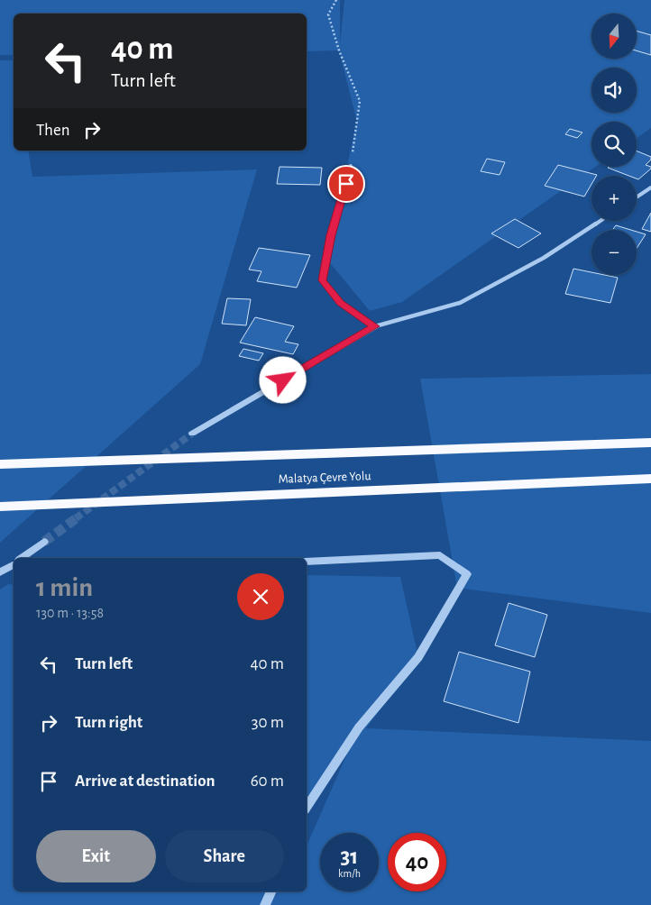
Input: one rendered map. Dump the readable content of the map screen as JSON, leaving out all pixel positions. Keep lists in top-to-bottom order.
{
  "streets": {
    "highway": ["Malatya Çevre Yolu"]
  },
  "north": "bottom",
  "page": {
    "map_buttons": ["+", "−"],
    "turn": ["40 m", "Turn left"],
    "then": "Then",
    "heading": ["1 min", "130 m · 13:58"],
    "list": [
      {
        "name": "Turn left",
        "value": "40 m"
      },
      {
        "name": "Turn right",
        "value": "30 m"
      },
      {
        "name": "Arrive at destination",
        "value": "60 m"
      }
    ],
    "buttons": ["Exit", "Share"],
    "speed": "31 km/h",
    "limit": "40"
  }
}
